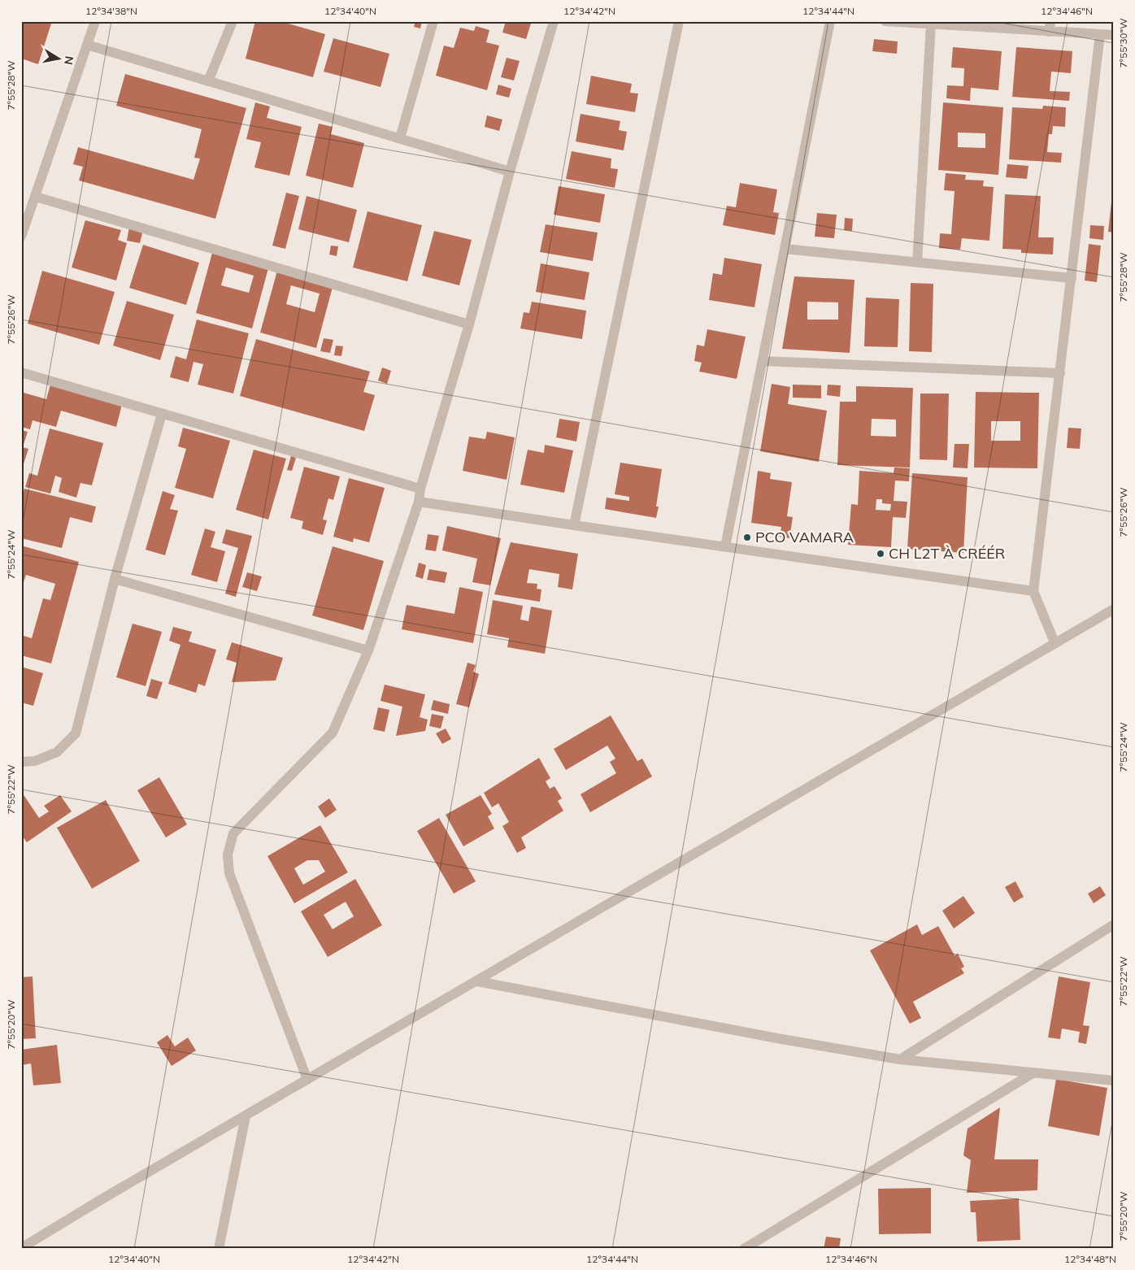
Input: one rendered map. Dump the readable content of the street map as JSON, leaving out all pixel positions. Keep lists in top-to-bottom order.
{
  "places": ["PCO VAMARA", "CH L2T À CRÉÉR"],
  "north": "right",
  "coordinates": [
    "12°34'38\"N",
    "12°34'40\"N",
    "12°34'42\"N",
    "12°34'44\"N",
    "12°34'46\"N",
    "7°55'30\"W",
    "7°55'28\"W",
    "7°55'26\"W",
    "7°55'24\"W",
    "7°55'22\"W",
    "7°55'20\"W",
    "12°34'48\"N"
  ]
}
